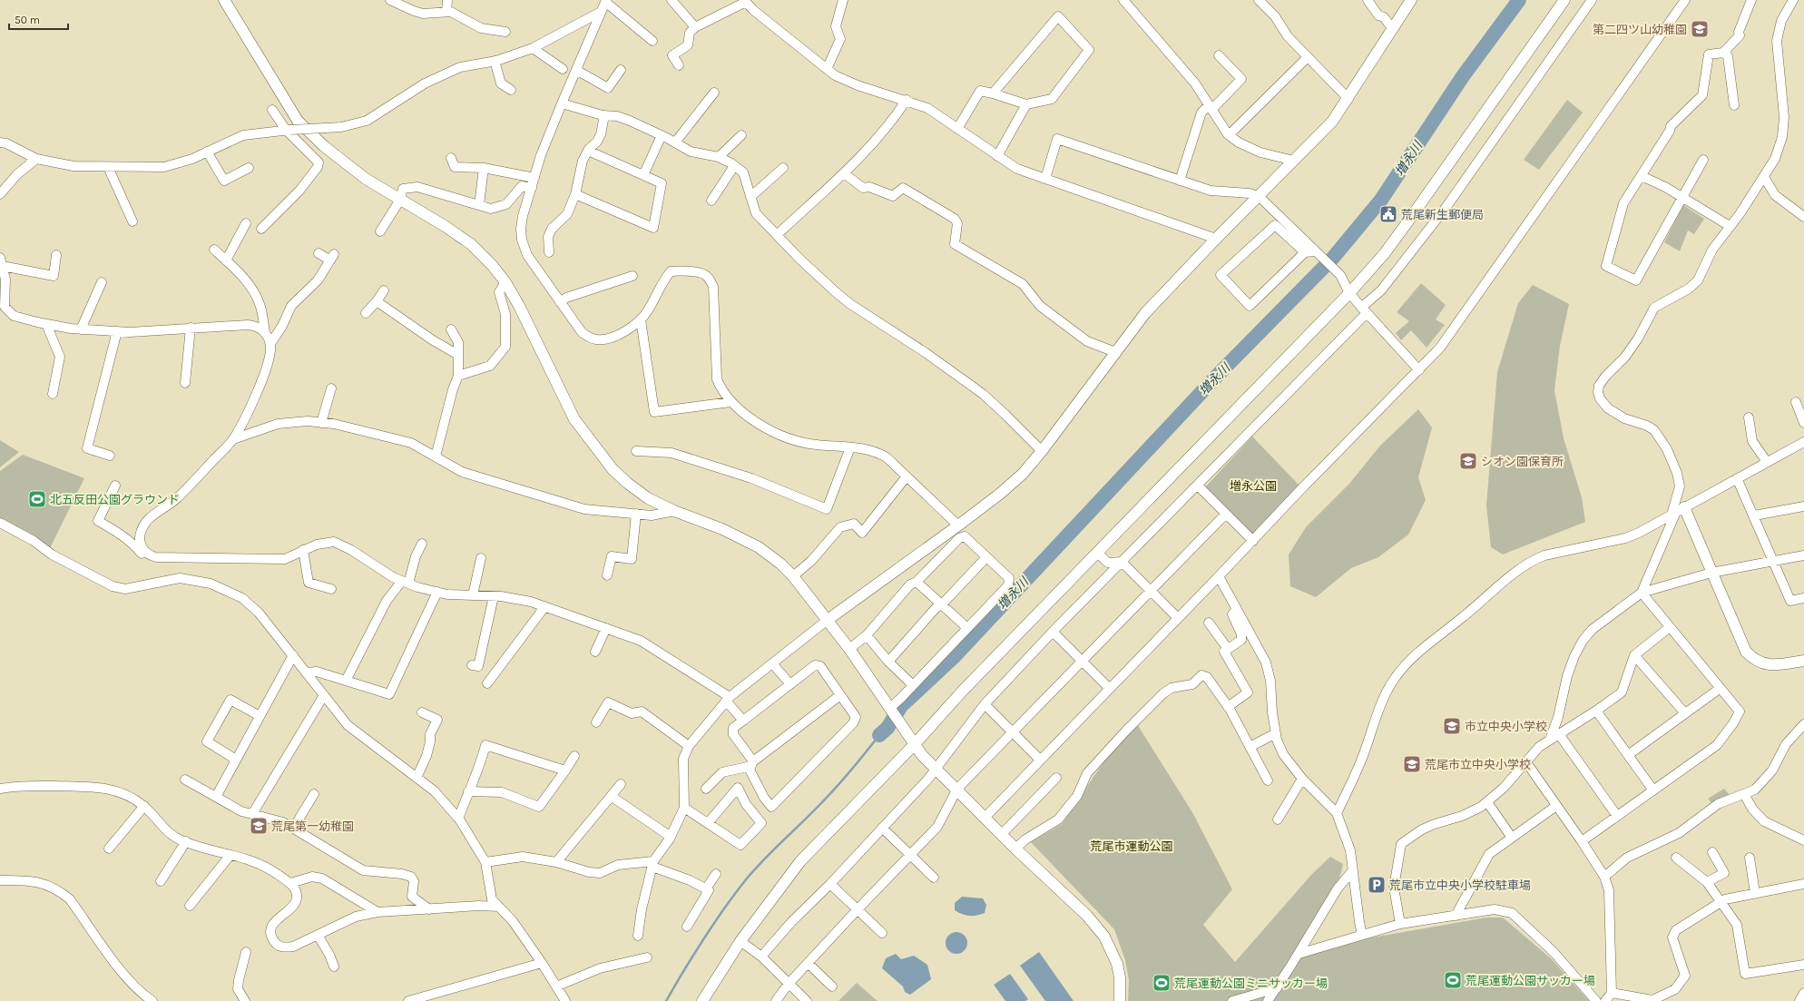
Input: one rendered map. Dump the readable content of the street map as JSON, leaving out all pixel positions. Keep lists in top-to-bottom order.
{
  "water": ["増永川"],
  "parks": ["増永公園", "荒尾市運動公園"],
  "places": {
    "school or university": [
      "第二四ツ山幼稚園",
      "シオン園保育所",
      "市立中央小学校",
      "荒尾市立中央小学校",
      "荒尾第一幼稚園"
    ],
    "public building": ["荒尾新生郵便局"],
    "sports": ["北五反田公園グラウンド", "荒尾運動公園サッカー場", "荒尾運動公園ミニサッカー場"],
    "parking": ["荒尾市立中央小学校駐車場"]
  },
  "scale_bar": "50 m"
}
